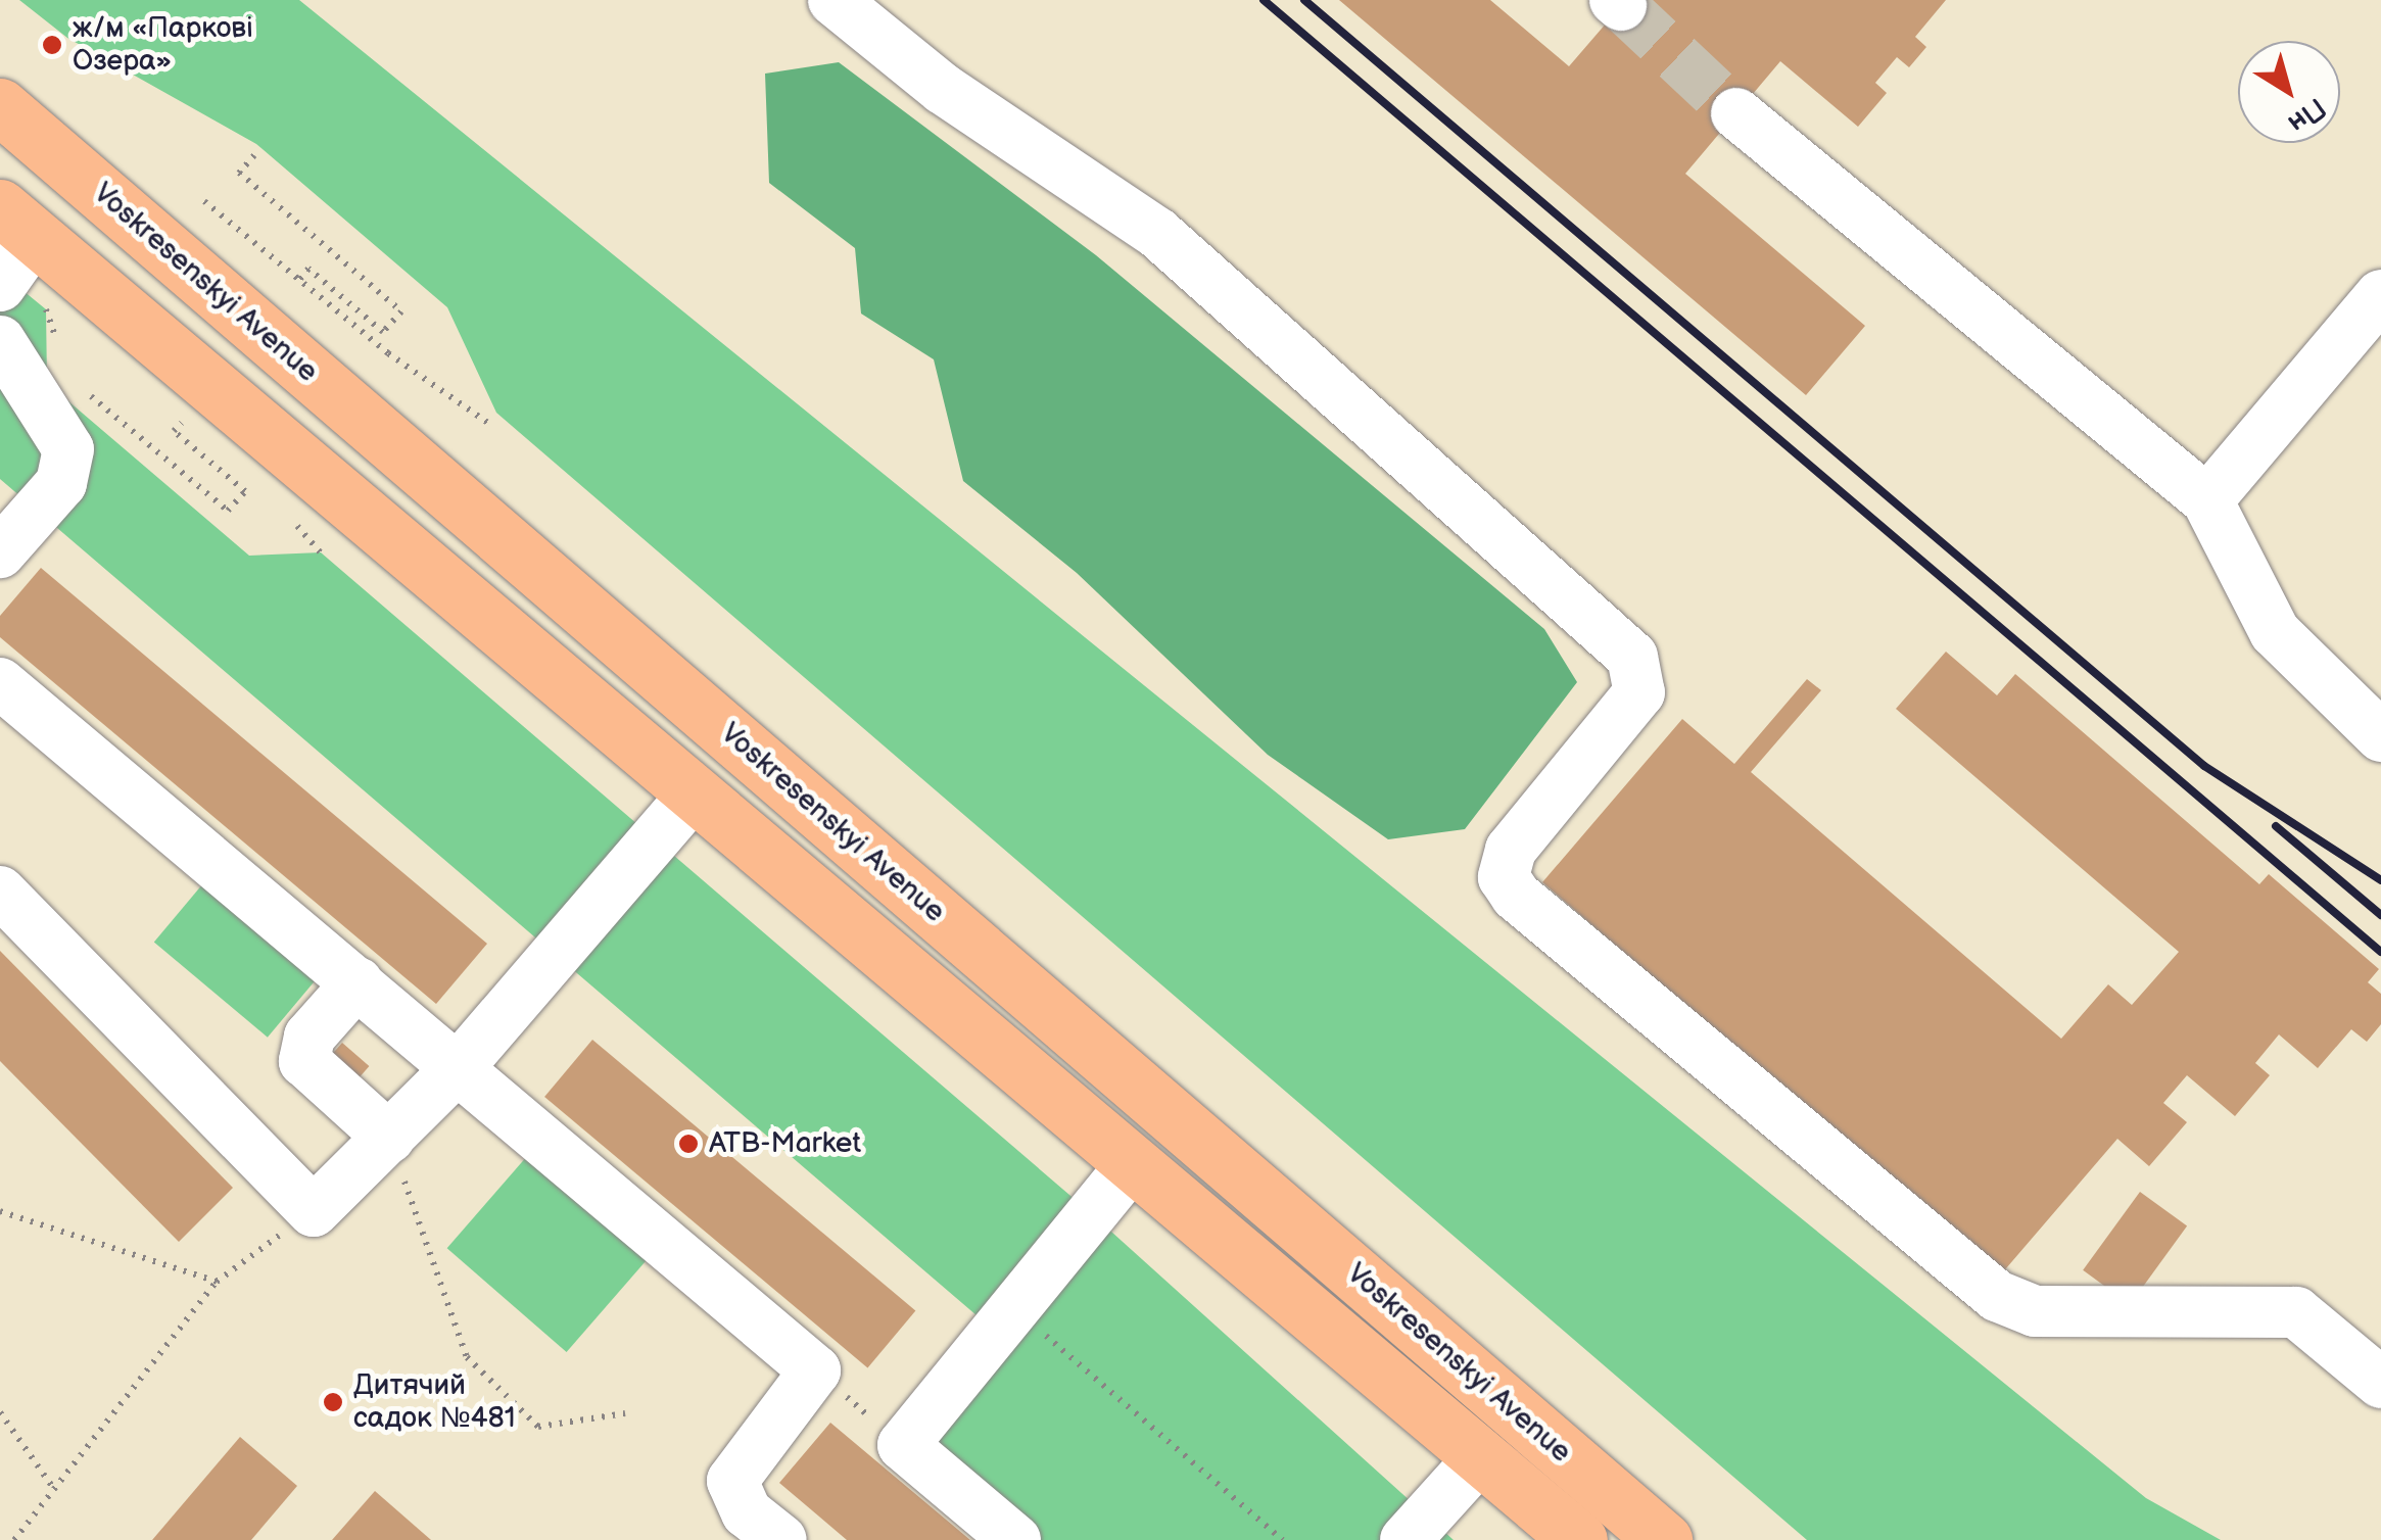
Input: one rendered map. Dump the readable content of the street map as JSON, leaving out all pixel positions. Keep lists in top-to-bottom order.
{
  "streets": {
    "main road": ["Voskresenskyi Avenue"]
  },
  "places": ["ж/м «Паркові Озера»", "ATB-Market", "Дитячий садок №481"],
  "north": "bottom right"
}
